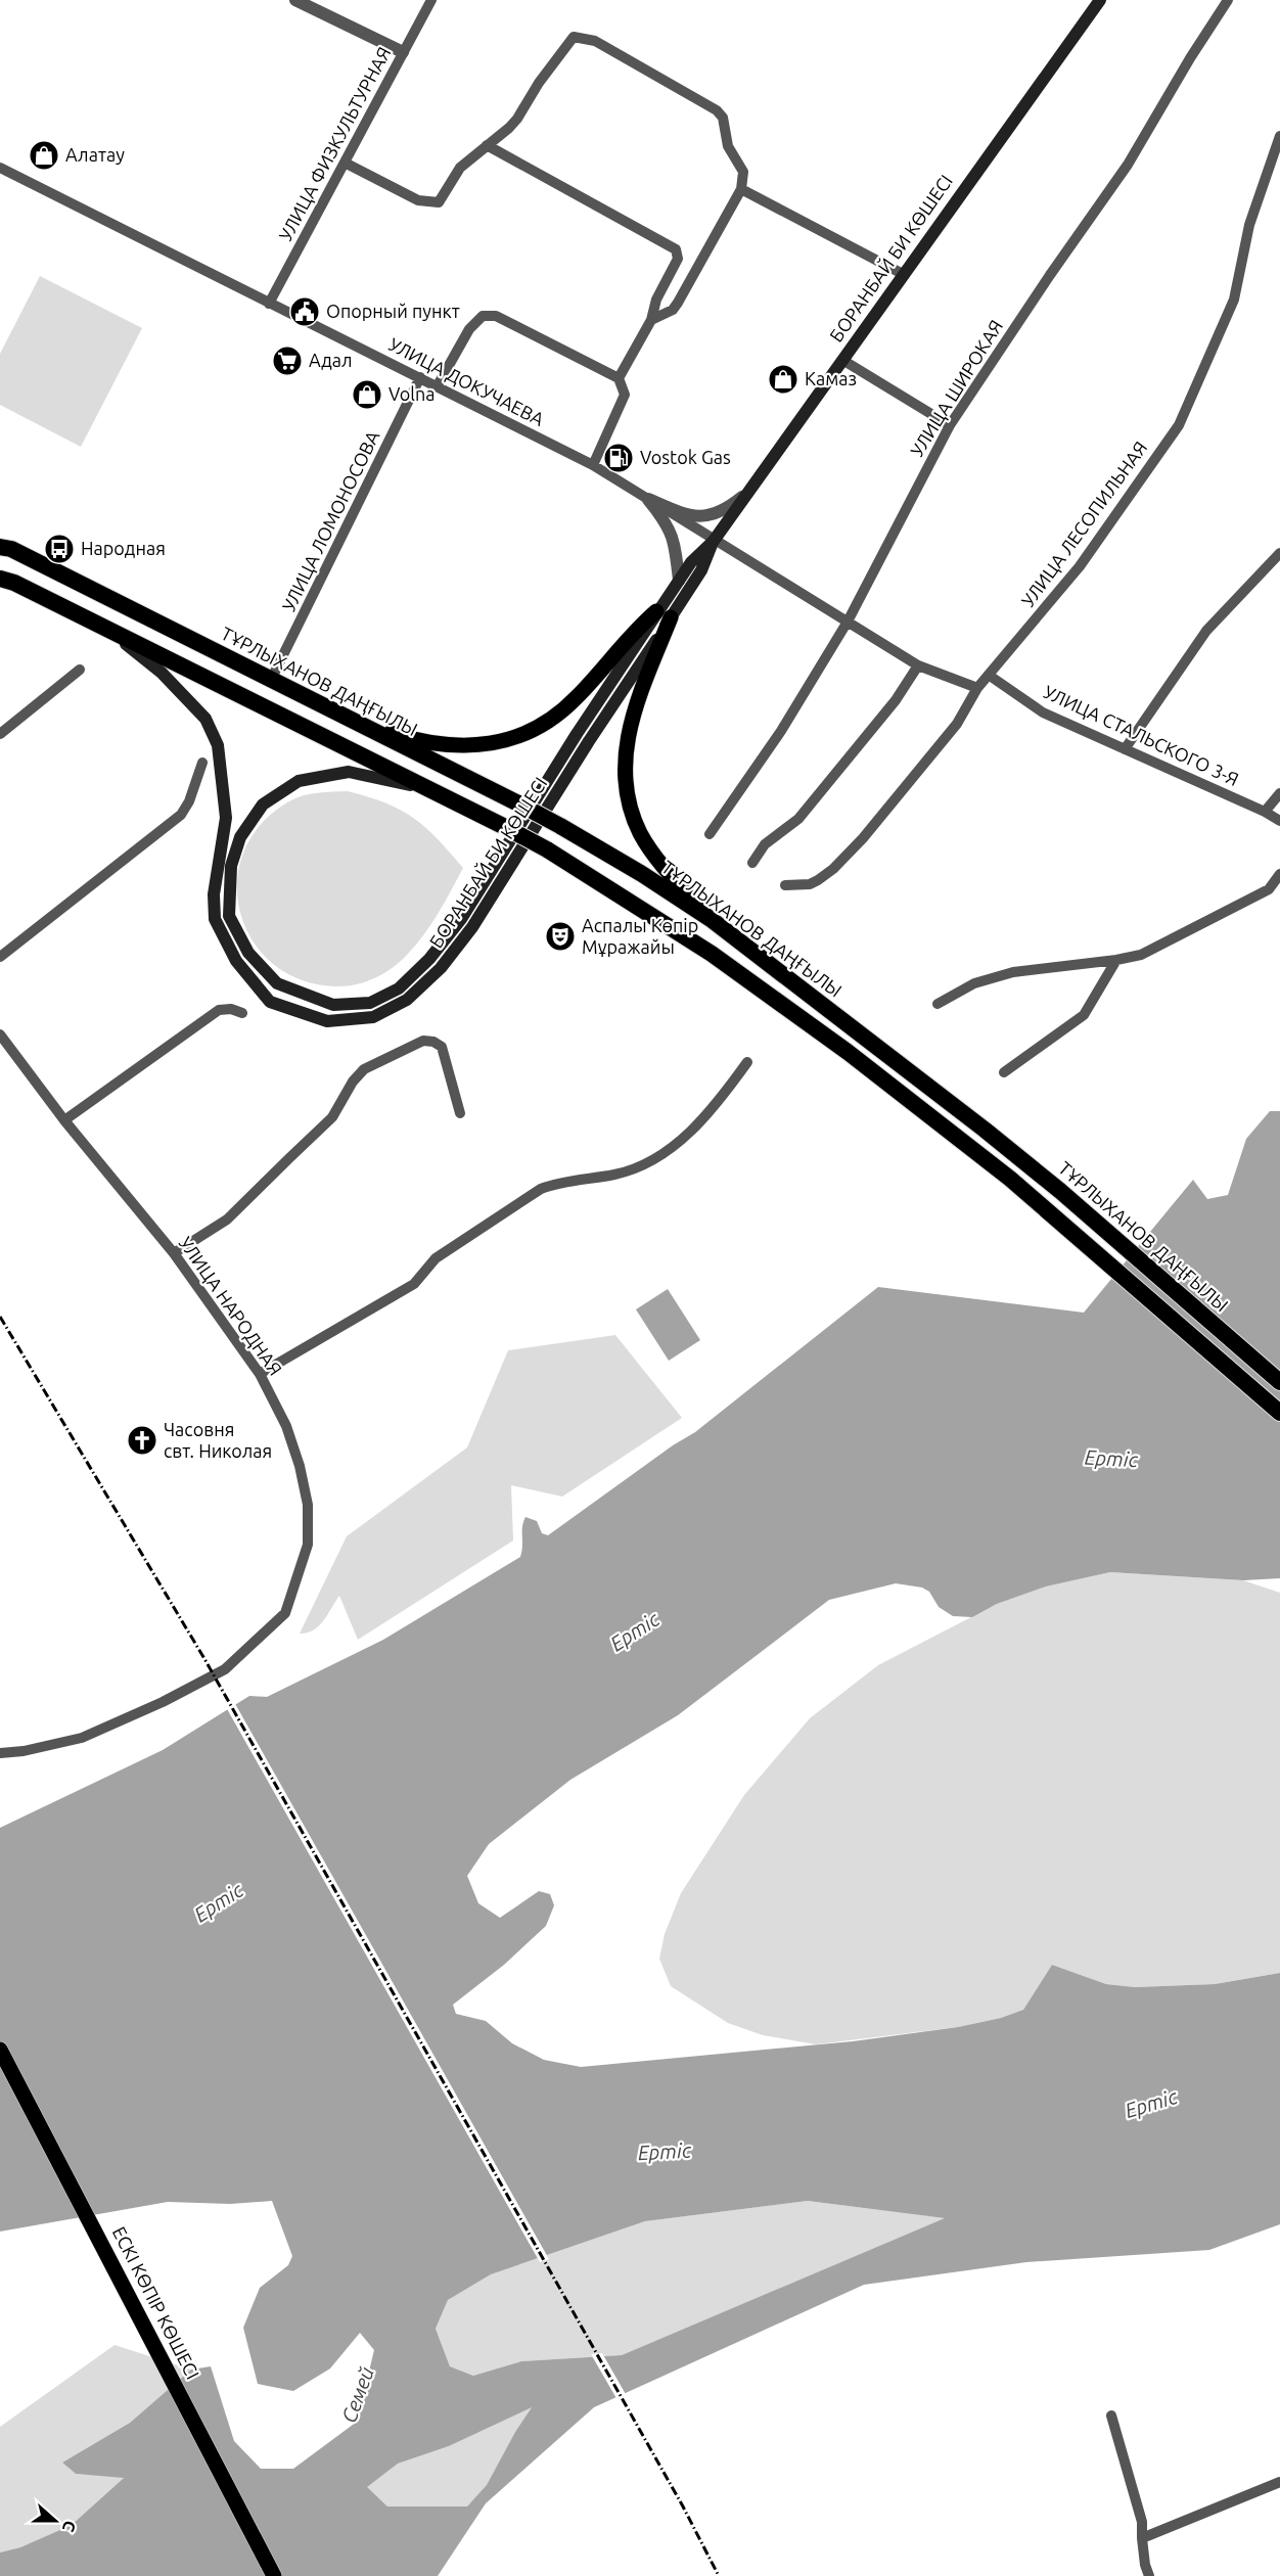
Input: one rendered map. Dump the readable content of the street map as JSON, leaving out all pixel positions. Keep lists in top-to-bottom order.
{
  "streets": {
    "highway": ["ТҰРЛЫХАНОВ ДАҢҒЫЛЫ"],
    "main road": ["БОРАНБАЙ БИ КӨШЕСІ", "ЕСКІ КӨПІР КӨШЕСІ"],
    "street": [
      "УЛИЦА ФИЗКУЛЬТУРНАЯ",
      "УЛИЦА ДОКУЧАЕВА",
      "УЛИЦА ШИРОКАЯ",
      "УЛИЦА ЛОМОНОСОВА",
      "УЛИЦА ЛЕСОПИЛЬНАЯ",
      "УЛИЦА СТАЛЬСКОГО 3-Я",
      "УЛИЦА НАРОДНАЯ"
    ]
  },
  "crossings": [
    ["УЛИЦА ФИЗКУЛЬТУРНАЯ", "УЛИЦА ДОКУЧАЕВА"],
    ["БОРАНБАЙ БИ КӨШЕСІ", "УЛИЦА ДОКУЧАЕВА"],
    ["УЛИЦА ДОКУЧАЕВА", "УЛИЦА ЛОМОНОСОВА"],
    ["УЛИЦА ЛОМОНОСОВА", "ТҰРЛЫХАНОВ ДАҢҒЫЛЫ"],
    ["УЛИЦА ЛЕСОПИЛЬНАЯ", "УЛИЦА СТАЛЬСКОГО 3-Я"]
  ],
  "water": ["Ертіс", "Семей"],
  "places": {
    "shop": ["Алатау", "Камаз", "Volna"],
    "public building": ["Опорный пункт"],
    "supermarket": ["Адал"],
    "fuel station": ["Vostok Gas"],
    "bus stop": ["Народная"],
    "theatre": ["Аспалы Көпір Мұражайы"],
    "church": ["Часовня свт. Николая"]
  },
  "north": "right"
}
